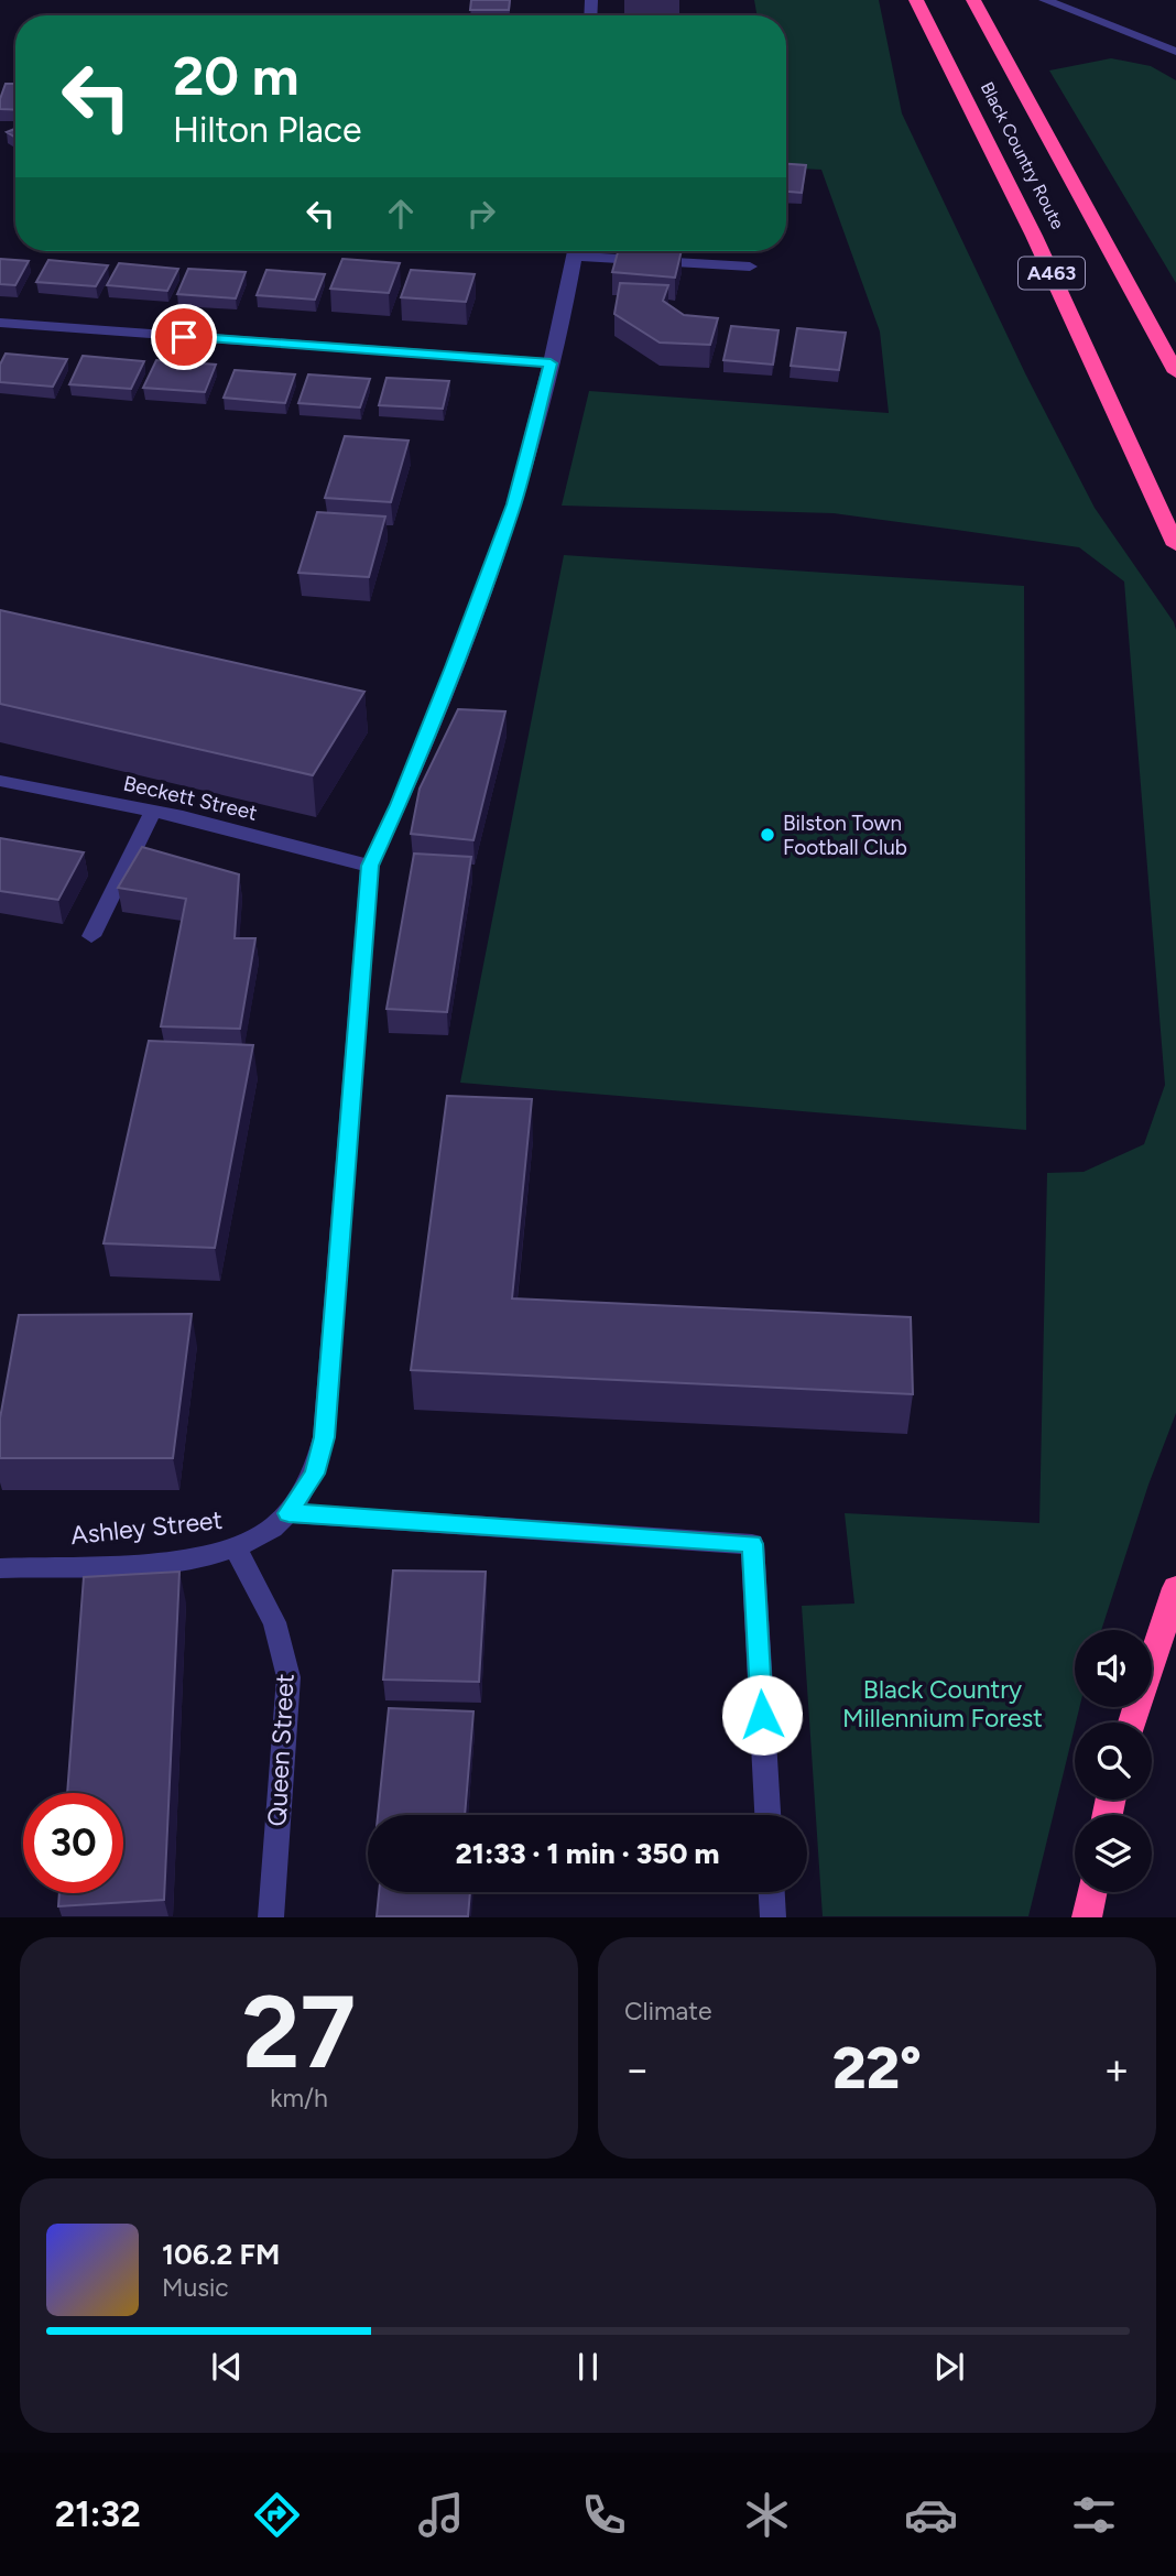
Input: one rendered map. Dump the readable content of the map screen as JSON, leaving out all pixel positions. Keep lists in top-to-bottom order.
{
  "streets": {
    "highway": ["Black Country Route", "A463"],
    "street": ["Beckett Street", "Ashley Street", "Queen Street"]
  },
  "crossings": [
    ["Ashley Street", "Queen Street"]
  ],
  "parks": ["Black Country Millennium Forest"],
  "places": ["Bilston Town Football Club"],
  "page": {
    "turn": ["20 m", "Hilton Place"],
    "limit": "30",
    "trip": "21:33 · 1 min · 350 m",
    "tile": [
      ["27", "km/h"],
      "Climate"
    ],
    "heat": ["−", "22°", "+"],
    "song": ["106.2 FM", "Music"],
    "tabs": "21:32"
  }
}
